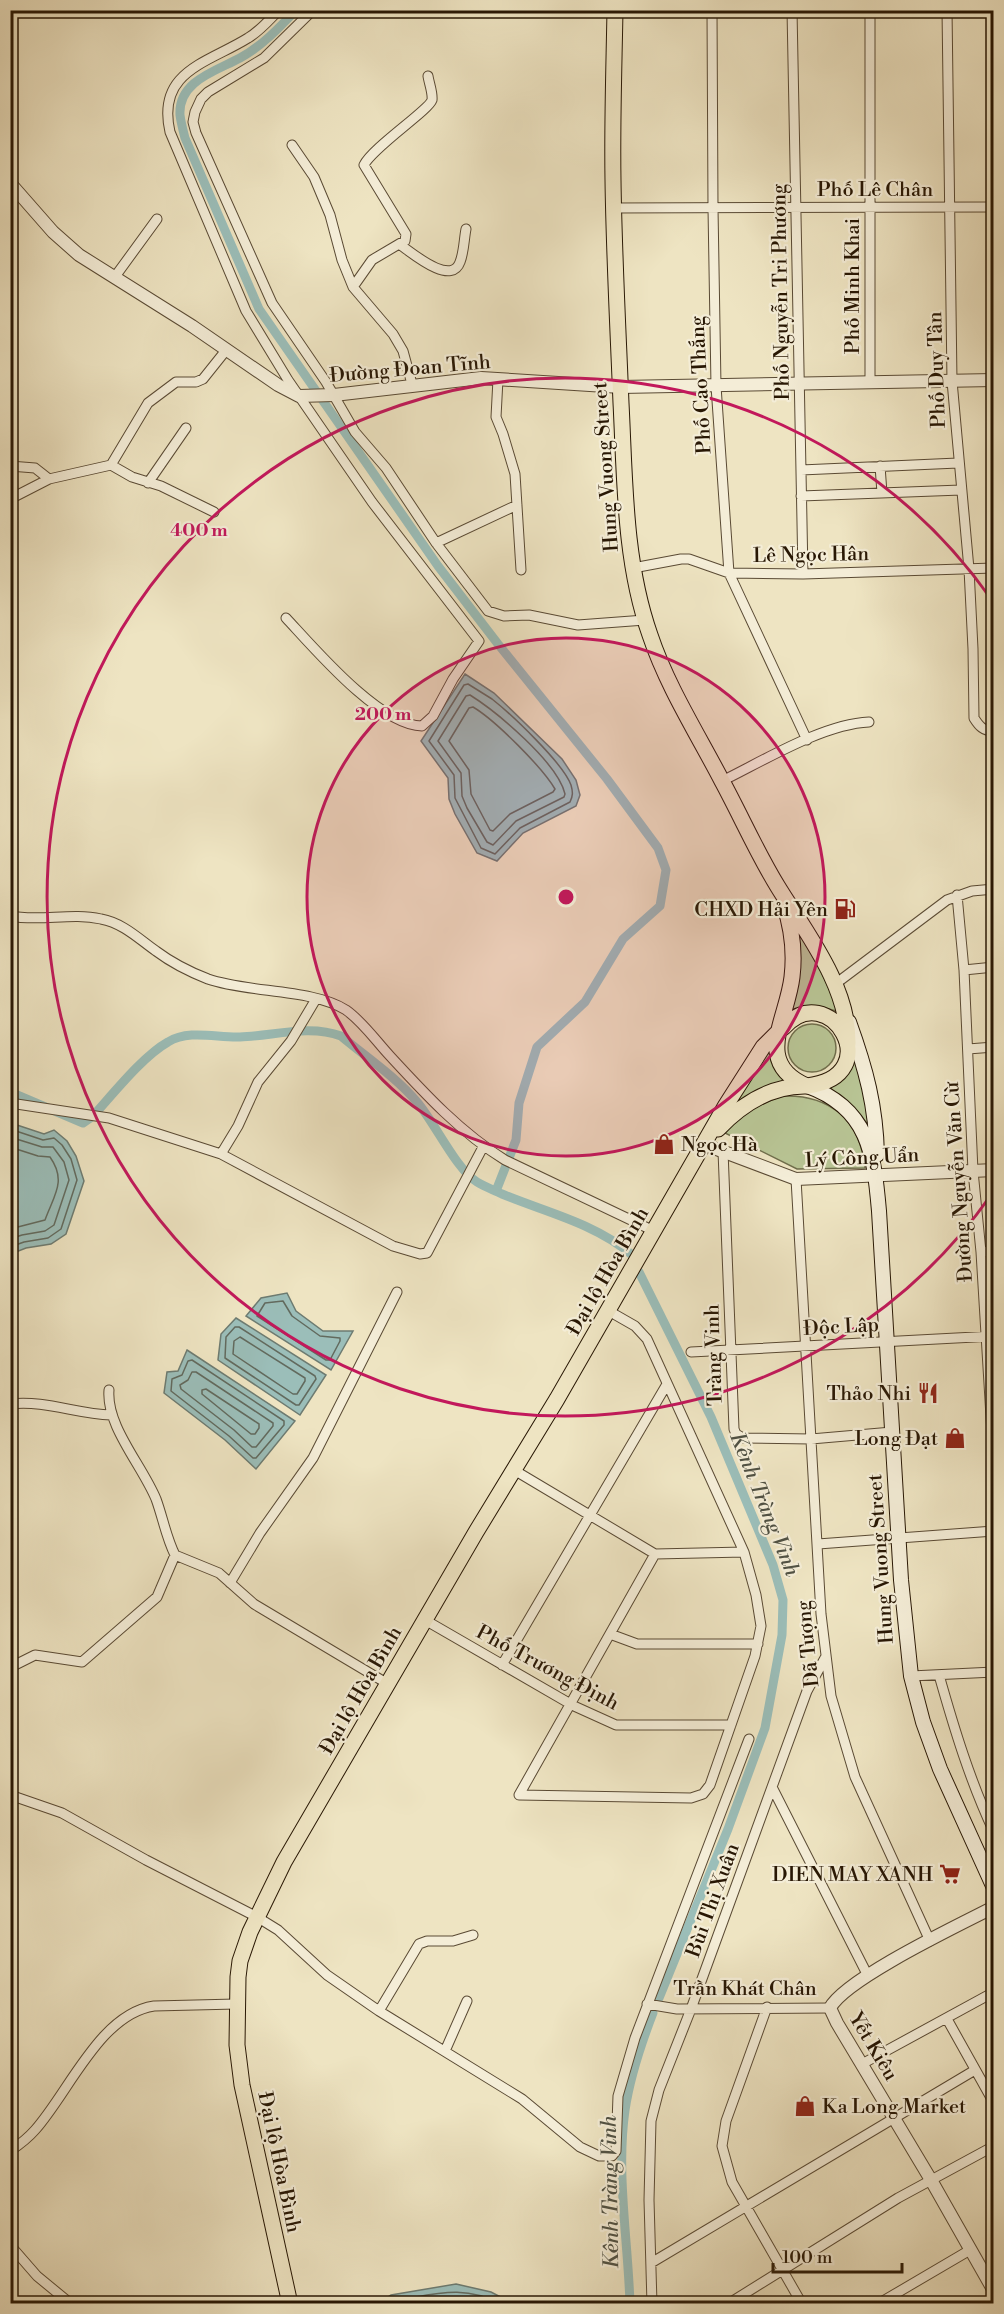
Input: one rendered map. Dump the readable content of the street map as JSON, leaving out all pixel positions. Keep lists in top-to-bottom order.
{
  "streets": {
    "highway": ["Hung Vuong Street", "Đại lộ Hòa Bình"],
    "street": [
      "Phố Lê Chân",
      "Phố Minh Khai",
      "Phố Nguyễn Tri Phương",
      "Đường Đoan Tĩnh",
      "Phố Duy Tân",
      "Phố Cao Thắng",
      "Lê Ngọc Hân",
      "Lý Công Uẩn",
      "Đường Nguyễn Văn Cừ",
      "Độc Lập",
      "Tràng Vinh",
      "Dã Tượng",
      "Phố Trương Định",
      "Bùi Thị Xuân",
      "Trần Khát Chân",
      "Yết Kiêu"
    ]
  },
  "crossings": [
    ["Phố Lê Chân", "Phố Minh Khai"],
    ["Phố Lê Chân", "Phố Nguyễn Tri Phương"],
    ["Phố Lê Chân", "Phố Duy Tân"],
    ["Phố Lê Chân", "Phố Cao Thắng"],
    ["Phố Lê Chân", "Hung Vuong Street"],
    ["Phố Minh Khai", "Đường Đoan Tĩnh"],
    ["Phố Nguyễn Tri Phương", "Đường Đoan Tĩnh"],
    ["Phố Nguyễn Tri Phương", "Lê Ngọc Hân"],
    ["Đường Đoan Tĩnh", "Phố Duy Tân"],
    ["Đường Đoan Tĩnh", "Phố Cao Thắng"],
    ["Đường Đoan Tĩnh", "Hung Vuong Street"],
    ["Phố Duy Tân", "Lê Ngọc Hân"],
    ["Phố Cao Thắng", "Lê Ngọc Hân"],
    ["Hung Vuong Street", "Lê Ngọc Hân"],
    ["Hung Vuong Street", "Lý Công Uẩn"],
    ["Hung Vuong Street", "Độc Lập"],
    ["Hung Vuong Street", "Tràng Vinh"],
    ["Lý Công Uẩn", "Đường Nguyễn Văn Cừ"],
    ["Lý Công Uẩn", "Đại lộ Hòa Bình"],
    ["Lý Công Uẩn", "Tràng Vinh"],
    ["Lý Công Uẩn", "Dã Tượng"],
    ["Đường Nguyễn Văn Cừ", "Độc Lập"],
    ["Đại lộ Hòa Bình", "Phố Trương Định"],
    ["Độc Lập", "Tràng Vinh"],
    ["Độc Lập", "Dã Tượng"],
    ["Tràng Vinh", "Dã Tượng"],
    ["Dã Tượng", "Bùi Thị Xuân"],
    ["Dã Tượng", "Trần Khát Chân"],
    ["Bùi Thị Xuân", "Trần Khát Chân"],
    ["Trần Khát Chân", "Yết Kiêu"]
  ],
  "water": ["Kênh Tràng Vinh"],
  "places": {
    "fuel station": ["CHXD Hải Yên"],
    "shop": ["Ngọc Hà", "Long Đạt", "Ka Long Market"],
    "restaurant": ["Thảo Nhi"],
    "supermarket": ["DIEN MAY XANH"]
  },
  "scale_bar": "100 m",
  "rings": ["400 m", "200 m"]
}
